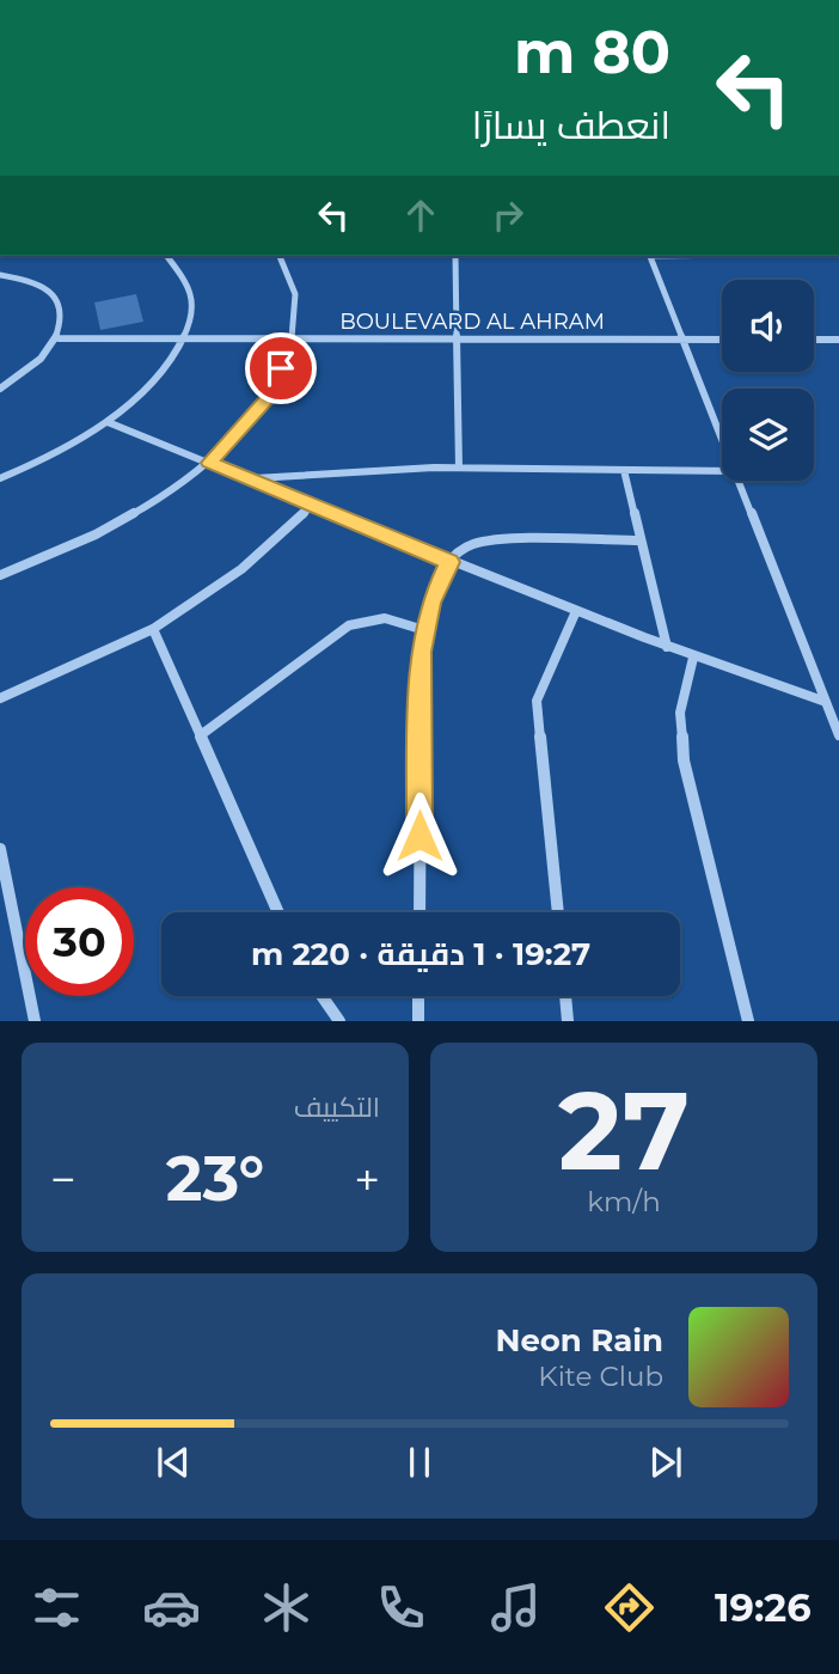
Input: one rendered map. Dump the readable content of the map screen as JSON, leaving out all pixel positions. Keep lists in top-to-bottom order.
{
  "streets": {
    "street": ["BOULEVARD AL AHRAM"]
  },
  "page": {
    "turn": ["80 m", "انعطف يسارًا"],
    "limit": "30",
    "trip": "19:27 · 1 دقيقة · 220 m",
    "tile": [
      ["27", "km/h"],
      "التكييف"
    ],
    "heat": ["−", "23°", "+"],
    "song": ["Neon Rain", "Kite Club"],
    "tabs": "19:26"
  }
}
